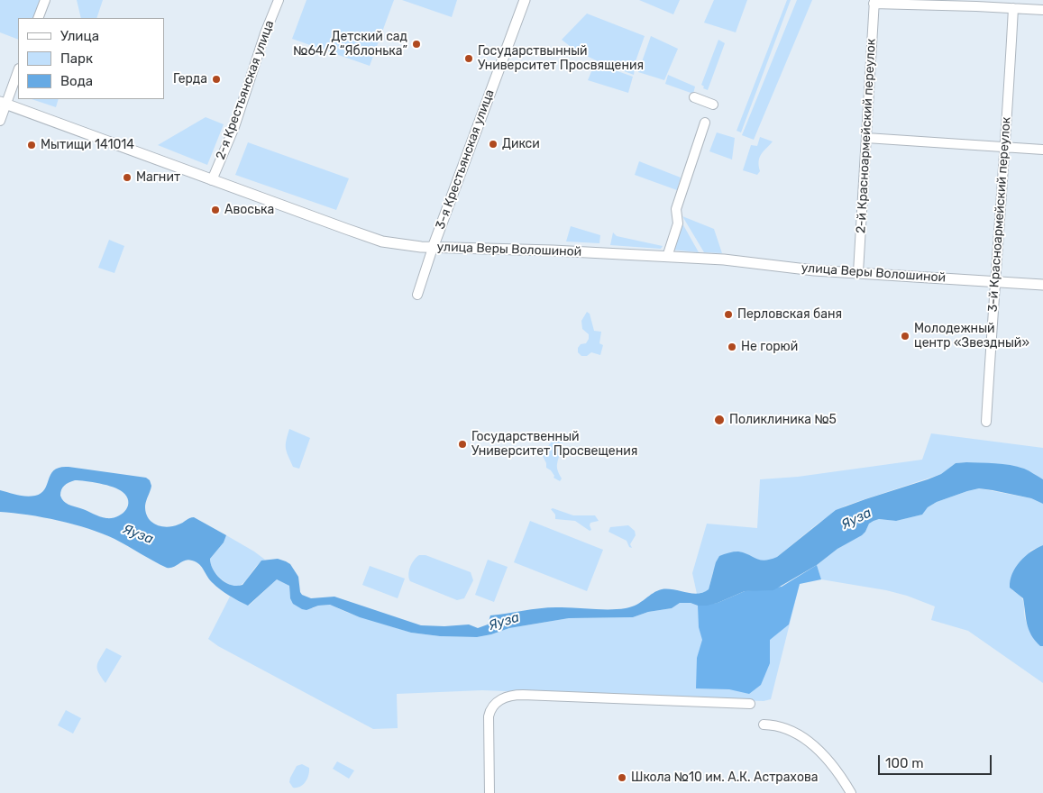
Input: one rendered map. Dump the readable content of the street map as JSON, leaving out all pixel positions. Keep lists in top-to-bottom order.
{
  "streets": {
    "street": [
      "2-я Крестьянская улица",
      "2-й Красноармейский переулок",
      "3-я Крестьянская улица",
      "3-й Красноармейский переулок",
      "улица Веры Волошиной"
    ]
  },
  "crossings": [
    ["2-я Крестьянская улица", "улица Веры Волошиной"],
    ["2-й Красноармейский переулок", "улица Веры Волошиной"],
    ["3-я Крестьянская улица", "улица Веры Волошиной"],
    ["3-й Красноармейский переулок", "улица Веры Волошиной"]
  ],
  "water": ["Яуза"],
  "places": [
    "Детский сад №64/2 “Яблонька”",
    "Государствынный Университет Просвящения",
    "Герда",
    "Дикси",
    "Мытищи 141014",
    "Магнит",
    "Авоська",
    "Перловская баня",
    "Молодежный центр «Звездный»",
    "Не горюй",
    "Поликлиника №5",
    "Государственный Университет Просвещения",
    "Школа №10 им. А.К. Астрахова"
  ],
  "legend": ["Улица", "Парк", "Вода"],
  "scale_bar": "100 m"
}
